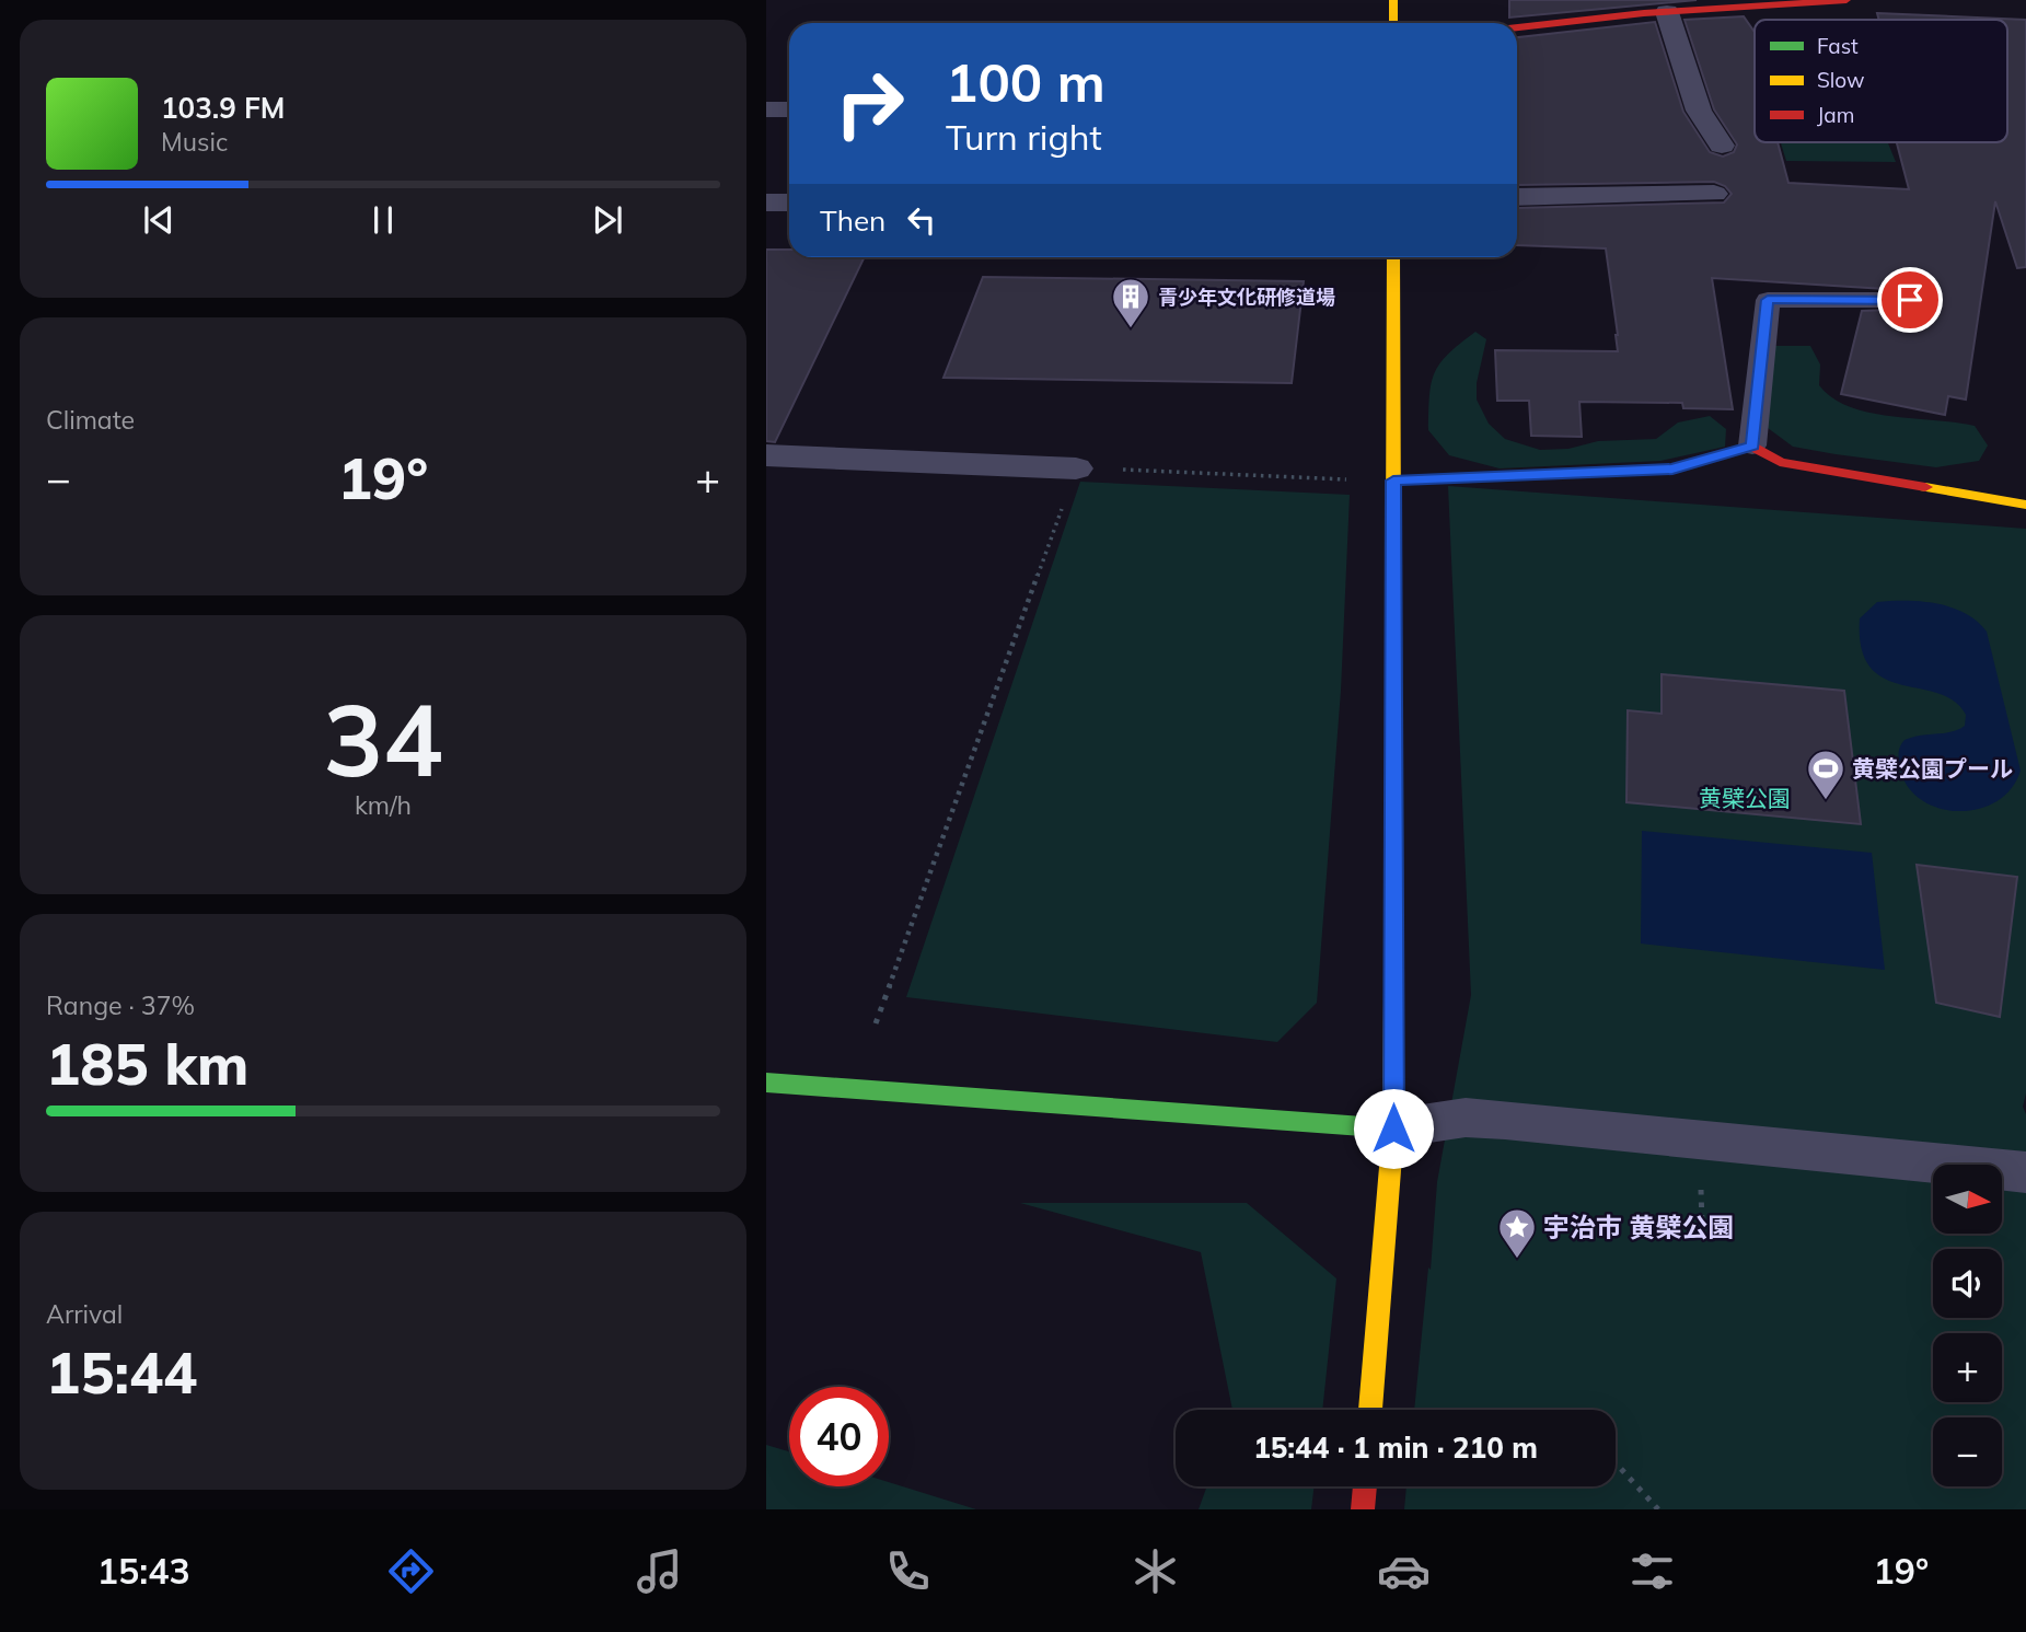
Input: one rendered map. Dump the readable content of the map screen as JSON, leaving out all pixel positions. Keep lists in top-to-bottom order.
{
  "parks": ["黄檗公園"],
  "places": {
    "building": ["青少年文化研修道場"],
    "sports": ["黄檗公園プール"],
    "place": ["宇治市 黄檗公園"]
  },
  "legend": ["Fast", "Slow", "Jam"],
  "north": "right",
  "page": {
    "turn": ["100 m", "Turn right"],
    "song": ["103.9 FM", "Music"],
    "then": "Then",
    "tile": [
      "Climate",
      ["34", "km/h"],
      ["Range · 37%", "185 km"],
      ["Arrival", "15:44"]
    ],
    "heat": ["−", "19°", "+"],
    "map_buttons": ["+", "−"],
    "limit": "40",
    "trip": "15:44 · 1 min · 210 m",
    "tabs": ["15:43", "19°"]
  }
}
